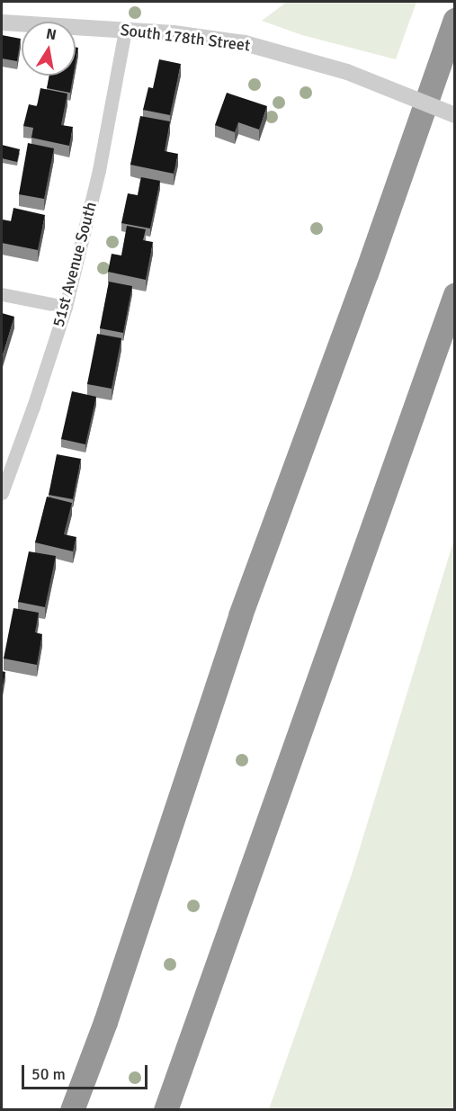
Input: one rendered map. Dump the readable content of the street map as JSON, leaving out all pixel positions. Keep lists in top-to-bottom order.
{
  "streets": {
    "street": ["South 178th Street", "51st Avenue South"]
  },
  "crossings": [
    ["South 178th Street", "51st Avenue South"]
  ],
  "scale_bar": "50 m",
  "north": "top"
}
